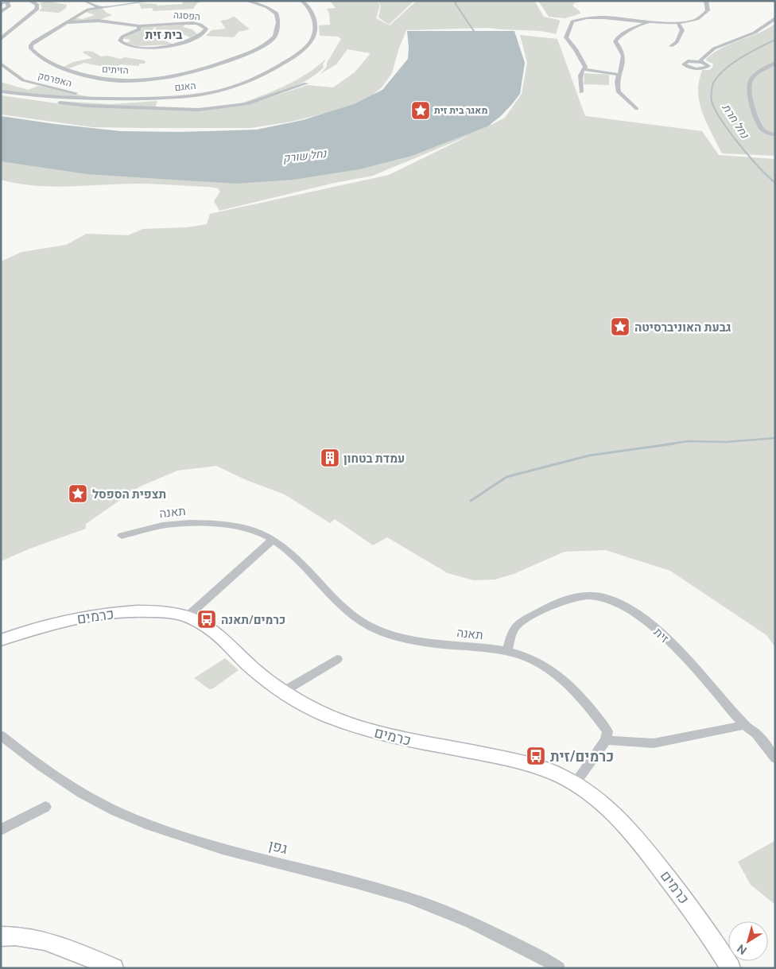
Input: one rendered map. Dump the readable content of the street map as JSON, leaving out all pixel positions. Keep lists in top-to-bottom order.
{
  "streets": {
    "street": [
      "הפסגה",
      "הזיתים",
      "האפרסק",
      "האגם",
      "תאנה",
      "כרמים",
      "זית",
      "גפן"
    ]
  },
  "crossings": [
    ["הפסגה", "הזיתים"],
    ["האפרסק", "האגם"],
    ["תאנה", "זית"]
  ],
  "districts": ["בית זית"],
  "water": ["נחל חרת", "נחל שורק"],
  "places": {
    "place": ["מאגר בית זית", "גבעת האוניברסיטה", "תצפית הספסל"],
    "building": ["עמדת בטחון"],
    "bus stop": ["כרמים/תאנה", "כרמים/זית"]
  },
  "north": "bottom left"
}
